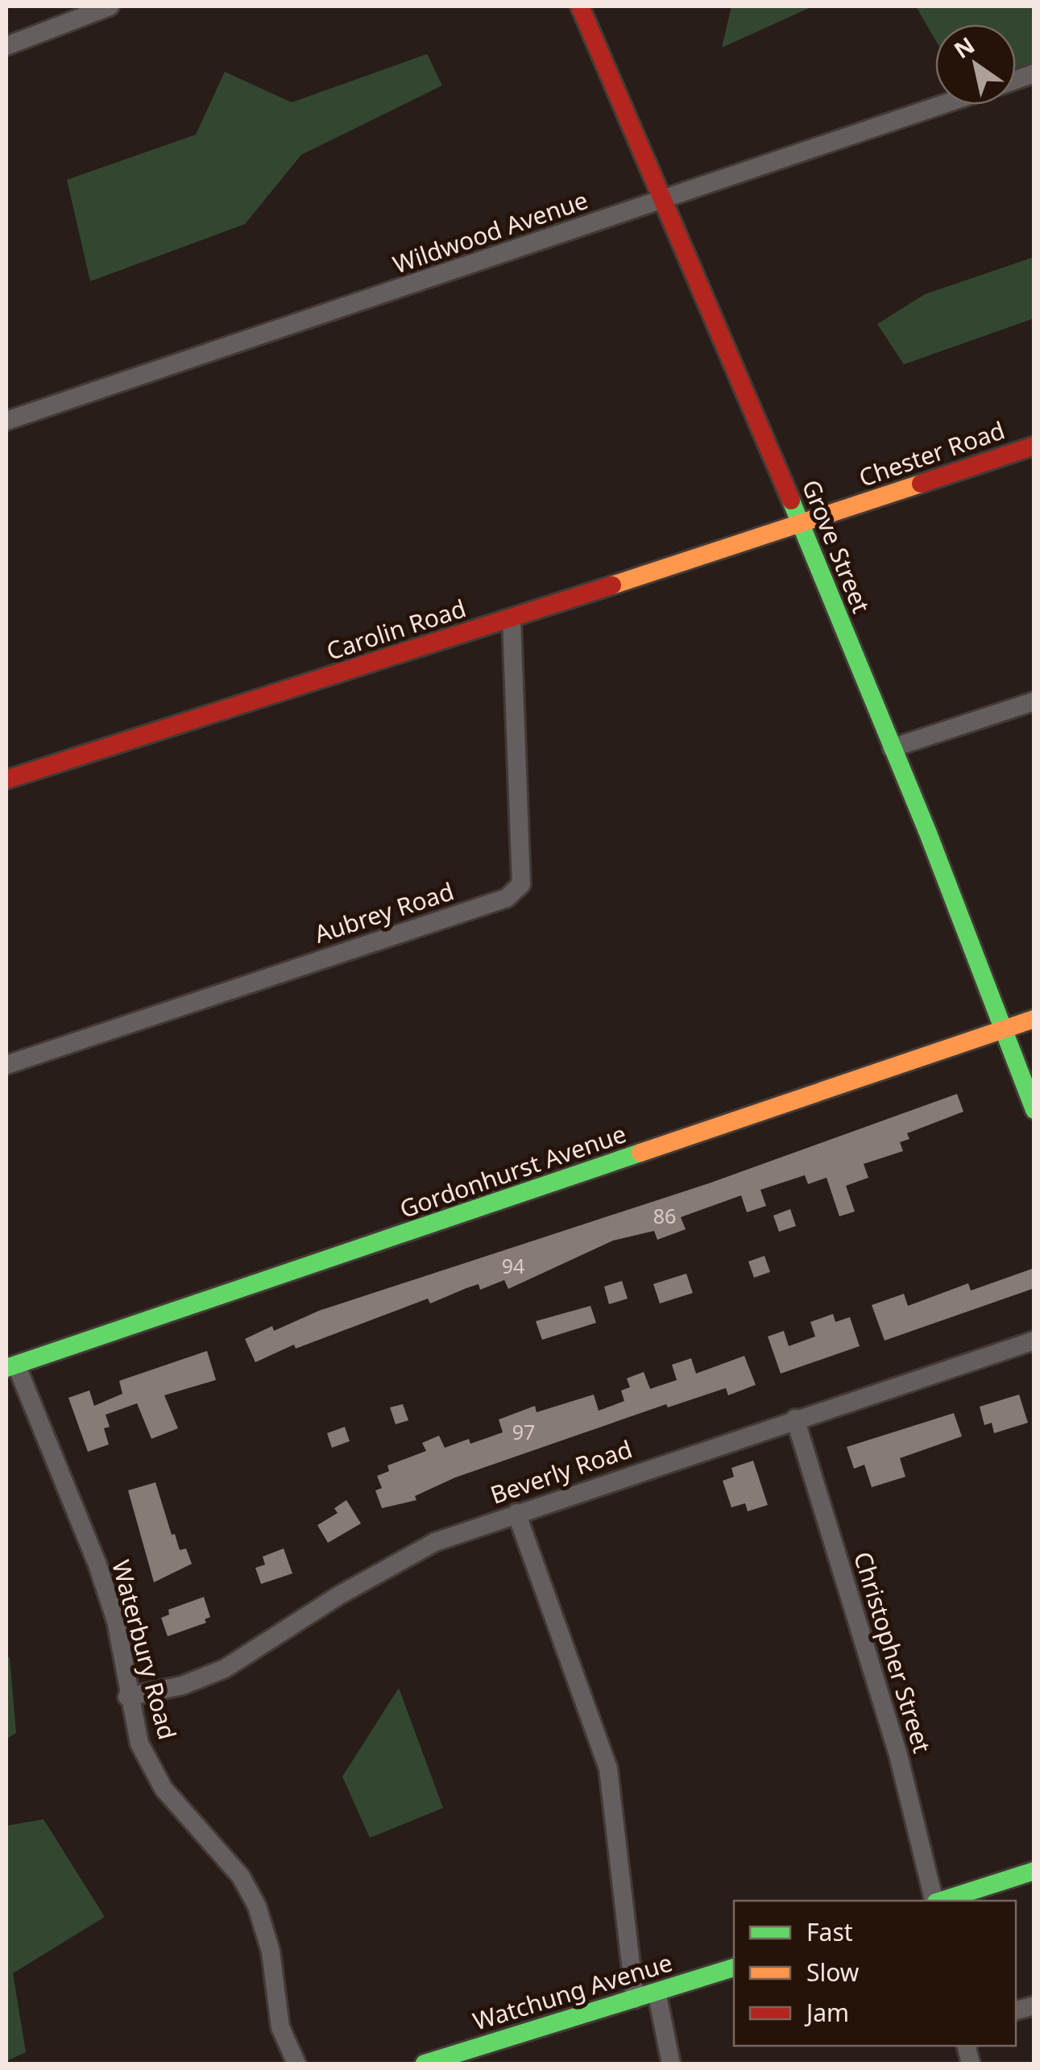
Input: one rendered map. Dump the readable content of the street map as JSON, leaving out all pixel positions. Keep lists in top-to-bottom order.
{
  "streets": {
    "street": [
      "Wildwood Avenue",
      "Chester Road",
      "Grove Street",
      "Carolin Road",
      "Aubrey Road",
      "Gordonhurst Avenue",
      "Beverly Road",
      "Waterbury Road",
      "Christopher Street",
      "Watchung Avenue"
    ]
  },
  "crossings": [
    ["Wildwood Avenue", "Grove Street"],
    ["Chester Road", "Grove Street"],
    ["Chester Road", "Carolin Road"],
    ["Grove Street", "Carolin Road"],
    ["Grove Street", "Gordonhurst Avenue"],
    ["Carolin Road", "Aubrey Road"],
    ["Gordonhurst Avenue", "Waterbury Road"],
    ["Beverly Road", "Waterbury Road"],
    ["Beverly Road", "Christopher Street"]
  ],
  "house_numbers": ["86", "94", "97"],
  "legend": ["Fast", "Slow", "Jam"],
  "north": "top left"
}
